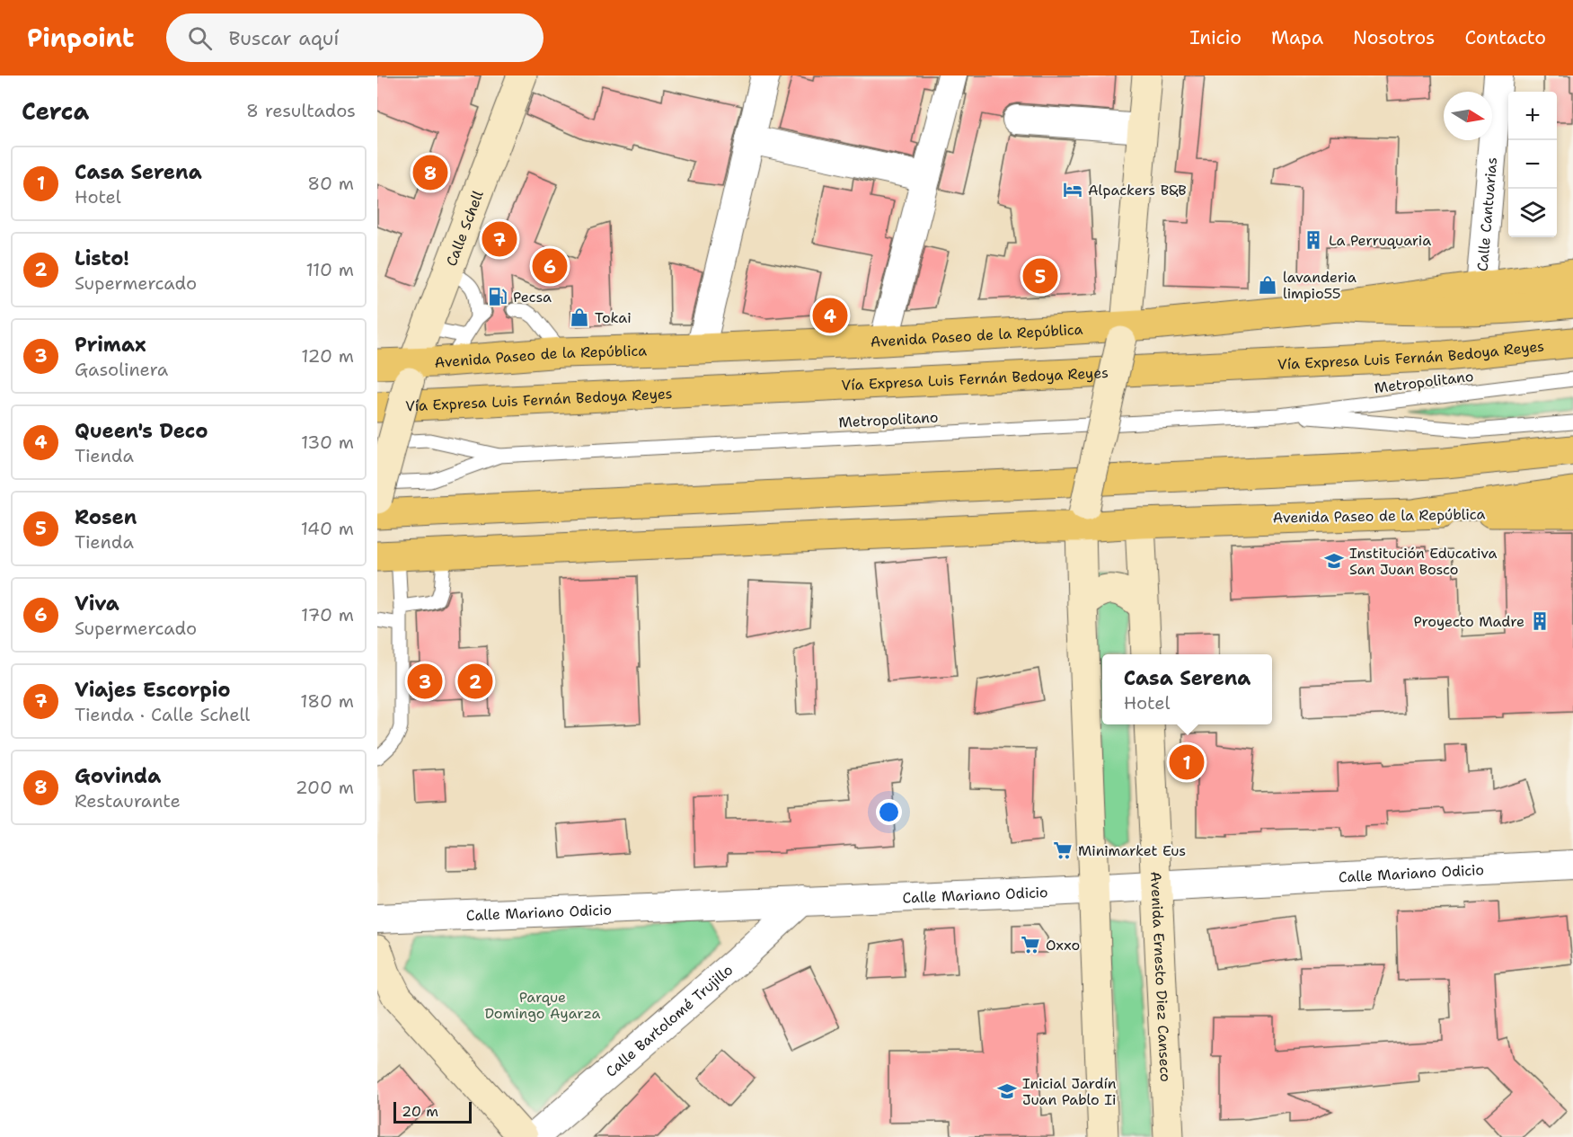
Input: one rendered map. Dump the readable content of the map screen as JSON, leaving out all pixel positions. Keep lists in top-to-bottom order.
{
  "streets": {
    "main road": ["Avenida Paseo de la República", "Vía Expresa Luis Fernán Bedoya Reyes"],
    "street": [
      "Calle Cantuarias",
      "Calle Schell",
      "Calle Mariano Odicio",
      "Avenida Ernesto Diez Canseco",
      "Calle Bartolomé Trujillo"
    ],
    "lane": ["Metropolitano"]
  },
  "crossings": [
    ["Calle Cantuarias", "Avenida Paseo de la República"],
    ["Calle Schell", "Avenida Paseo de la República"],
    ["Calle Mariano Odicio", "Avenida Ernesto Diez Canseco"],
    ["Calle Mariano Odicio", "Calle Bartolomé Trujillo"]
  ],
  "parks": ["Parque Domingo Ayarza"],
  "places": {
    "hotel": ["Alpackers B&B"],
    "building": ["La Perruquaria", "Proyecto Madre"],
    "shop": ["lavanderia limpio55", "Tokai"],
    "fuel station": ["Pecsa"],
    "school or university": ["Institución Educativa San Juan Bosco", "Inicial Jardín Juan Pablo Ii"],
    "supermarket": ["Minimarket Eus", "Oxxo"]
  },
  "scale_bar": "20 m",
  "north": "right",
  "page": {
    "header": "Pinpoint",
    "search": "Buscar aquí",
    "nav": [
      "Inicio",
      "Mapa",
      "Nosotros",
      "Contacto"
    ],
    "heading": ["Cerca", "8 resultados"],
    "map_buttons": ["+", "−"],
    "list": [
      {
        "mark": "1",
        "name": "Casa Serena",
        "note": "Hotel",
        "value": "80 m"
      },
      {
        "mark": "2",
        "name": "Listo!",
        "note": "Supermercado",
        "value": "110 m"
      },
      {
        "mark": "3",
        "name": "Primax",
        "note": "Gasolinera",
        "value": "120 m"
      },
      {
        "mark": "4",
        "name": "Queen's Deco",
        "note": "Tienda",
        "value": "130 m"
      },
      {
        "mark": "5",
        "name": "Rosen",
        "note": "Tienda",
        "value": "140 m"
      },
      {
        "mark": "6",
        "name": "Viva",
        "note": "Supermercado",
        "value": "170 m"
      },
      {
        "mark": "7",
        "name": "Viajes Escorpio",
        "note": "Tienda · Calle Schell",
        "value": "180 m"
      },
      {
        "mark": "8",
        "name": "Govinda",
        "note": "Restaurante",
        "value": "200 m"
      }
    ],
    "pins": [
      "8",
      "7",
      "6",
      "5",
      "4",
      "2",
      "3",
      "1"
    ],
    "popup": ["Casa Serena", "Hotel"],
    "scale": "20 m"
  }
}
